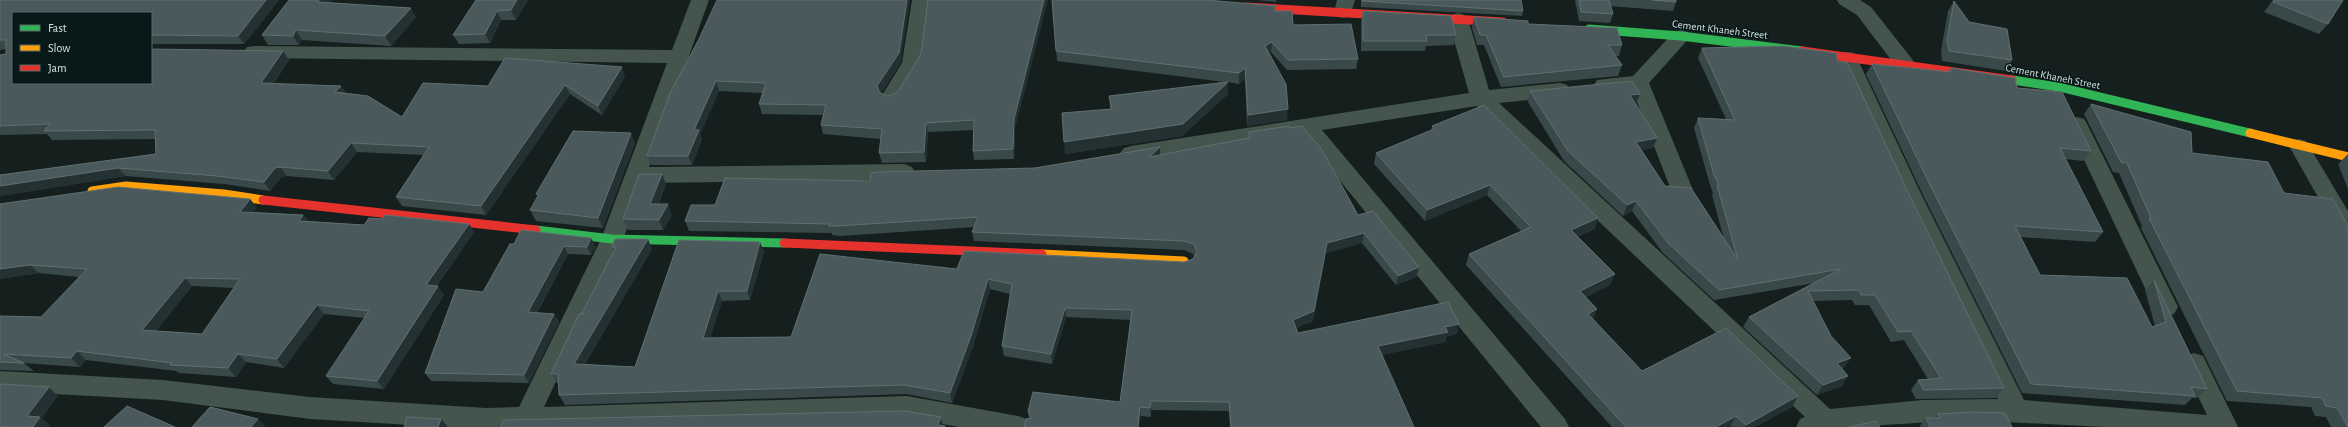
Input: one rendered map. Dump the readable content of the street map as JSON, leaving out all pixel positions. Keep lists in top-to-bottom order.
{
  "streets": {
    "street": ["Cement Khaneh Street"]
  },
  "legend": ["Fast", "Slow", "Jam"]
}
